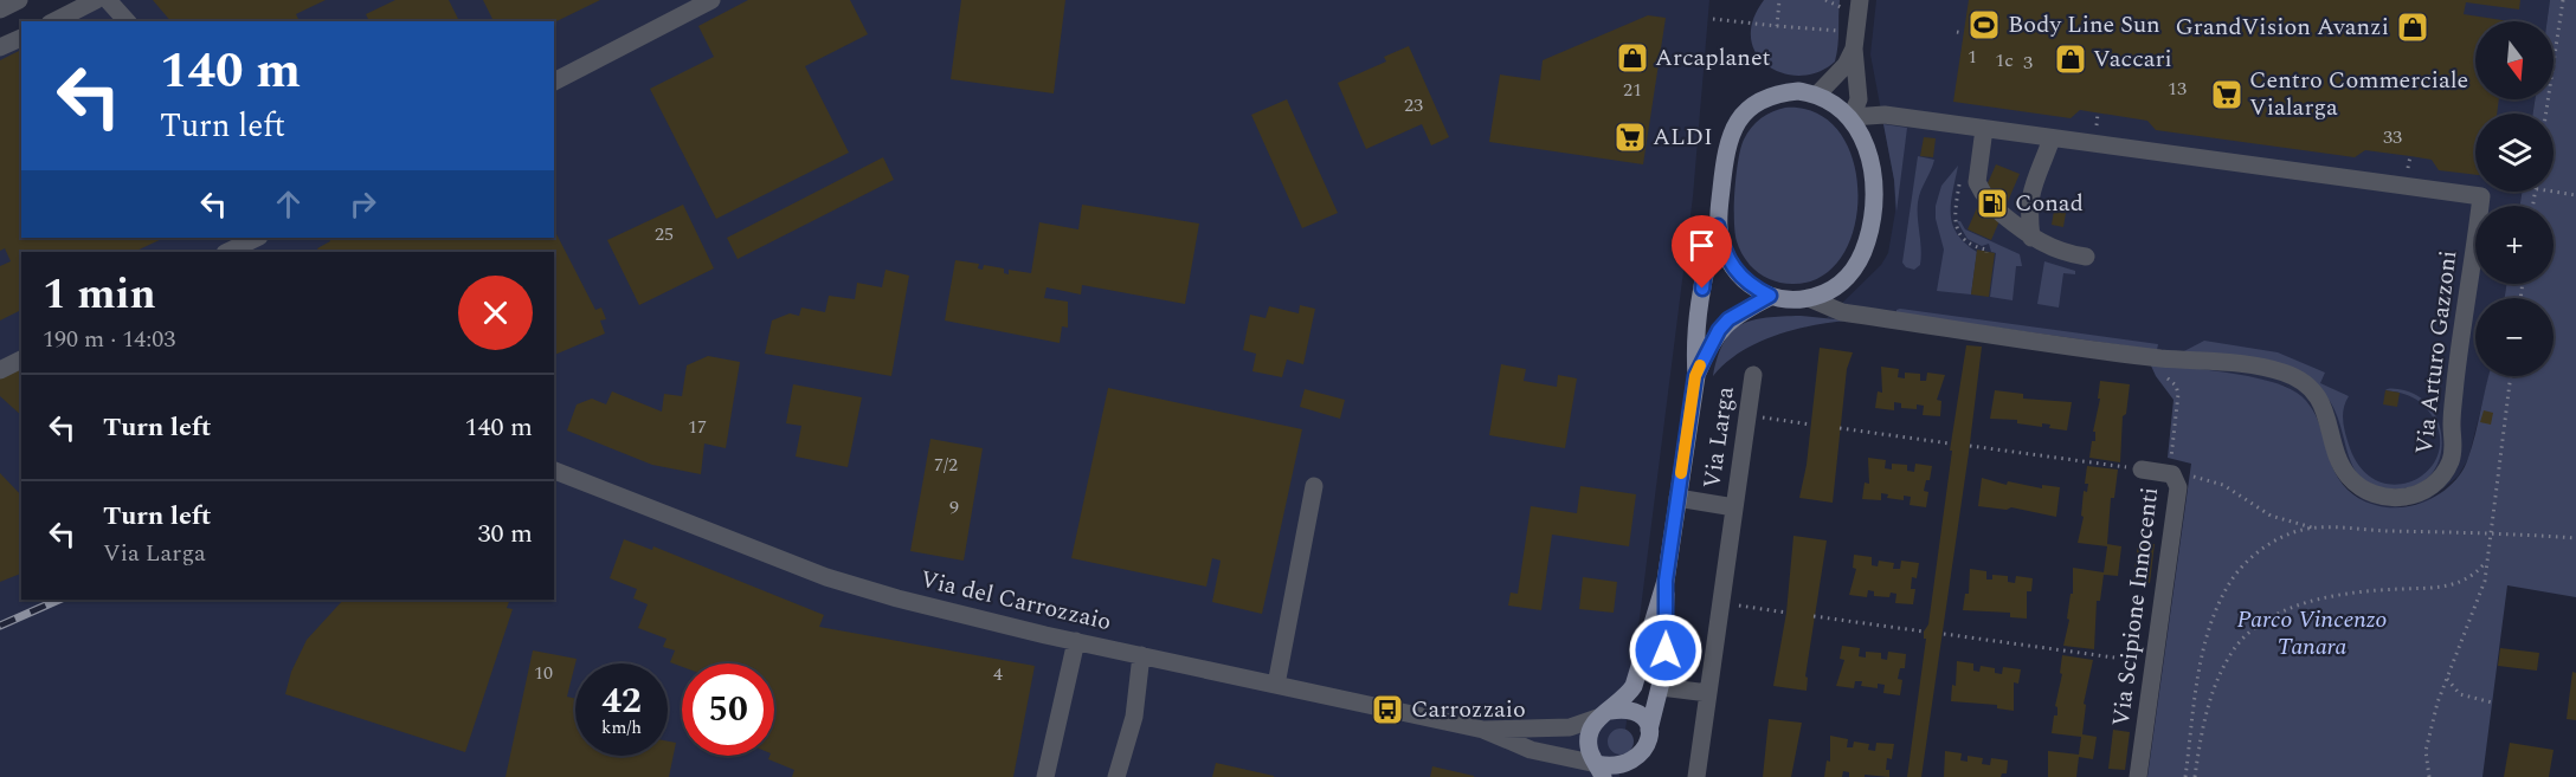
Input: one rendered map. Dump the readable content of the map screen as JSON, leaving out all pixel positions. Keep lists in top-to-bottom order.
{
  "streets": {
    "main road": ["Via Larga"],
    "street": ["Via Arturo Gazzoni", "Via del Carrozzaio", "Via Scipione Innocenti"]
  },
  "crossings": [
    ["Via Arturo Gazzoni", "Via Larga"],
    ["Via Larga", "Via del Carrozzaio"]
  ],
  "parks": ["Parco Vincenzo Tanara"],
  "places": {
    "sports": ["Body Line Sun"],
    "shop": ["GrandVision Avanzi", "Arcaplanet", "Vaccari"],
    "supermarket": ["Centro Commerciale Vialarga", "ALDI"],
    "fuel station": ["Conad"],
    "bus stop": ["Carrozzaio"]
  },
  "house_numbers": [
    "1",
    "1c",
    "3",
    "13",
    "21",
    "23",
    "33",
    "25",
    "17",
    "7/2",
    "9",
    "10",
    "4"
  ],
  "north": "bottom",
  "page": {
    "map_buttons": ["+", "−"],
    "turn": ["140 m", "Turn left"],
    "heading": ["1 min", "190 m · 14:03"],
    "list": [
      {
        "name": "Turn left",
        "value": "140 m"
      },
      {
        "name": "Turn left",
        "note": "Via Larga",
        "value": "30 m"
      }
    ],
    "speed": "42 km/h",
    "limit": "50"
  }
}
